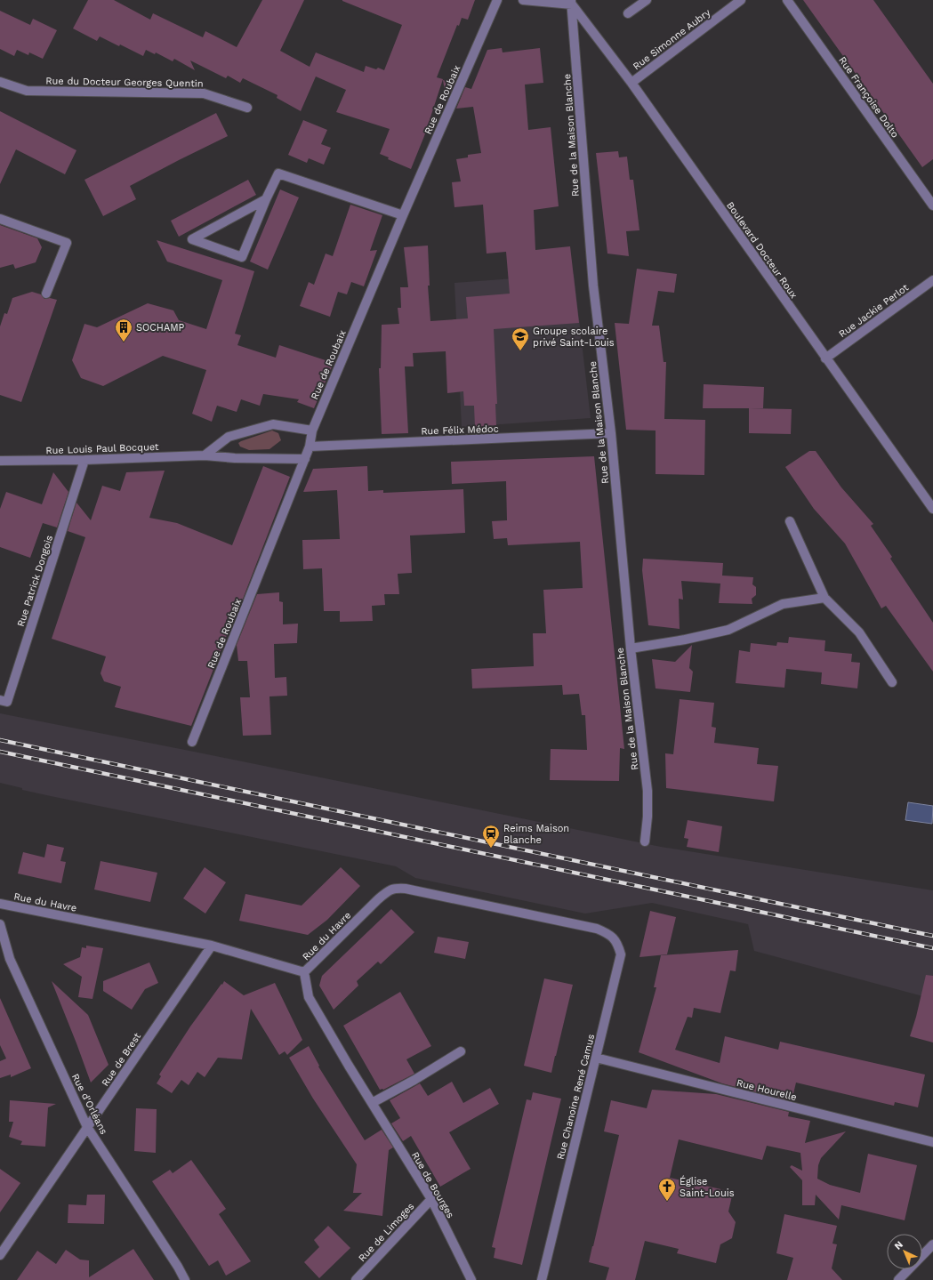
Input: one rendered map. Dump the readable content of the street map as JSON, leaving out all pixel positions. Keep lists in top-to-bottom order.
{
  "streets": {
    "street": [
      "Rue Simonne Aubry",
      "Rue du Docteur Georges Quentin",
      "Rue Françoise Dolto",
      "Rue de Roubaix",
      "Rue de la Maison Blanche",
      "Boulevard Docteur Roux",
      "Rue Jackie Perlot",
      "Rue Félix Médoc",
      "Rue Louis Paul Bocquet",
      "Rue Patrick Dongois",
      "Rue du Havre",
      "Rue de Brest",
      "Rue Hourelle",
      "Rue Chanoine René Camus",
      "Rue d'Orléans",
      "Rue de Bourges",
      "Rue de Limoges"
    ]
  },
  "crossings": [
    ["Rue Simonne Aubry", "Boulevard Docteur Roux"],
    ["Rue de Roubaix", "Rue Félix Médoc"],
    ["Rue de Roubaix", "Rue Louis Paul Bocquet"],
    ["Rue de la Maison Blanche", "Boulevard Docteur Roux"],
    ["Rue de la Maison Blanche", "Rue Félix Médoc"],
    ["Boulevard Docteur Roux", "Rue Jackie Perlot"],
    ["Rue Louis Paul Bocquet", "Rue Patrick Dongois"],
    ["Rue du Havre", "Rue de Brest"],
    ["Rue du Havre", "Rue Chanoine René Camus"],
    ["Rue du Havre", "Rue de Bourges"],
    ["Rue de Brest", "Rue d'Orléans"],
    ["Rue Hourelle", "Rue Chanoine René Camus"],
    ["Rue de Bourges", "Rue de Limoges"]
  ],
  "places": {
    "building": ["SOCHAMP"],
    "school or university": ["Groupe scolaire privé Saint-Louis"],
    "station": ["Reims Maison Blanche"],
    "church": ["Église Saint-Louis"]
  },
  "north": "top left"
}
